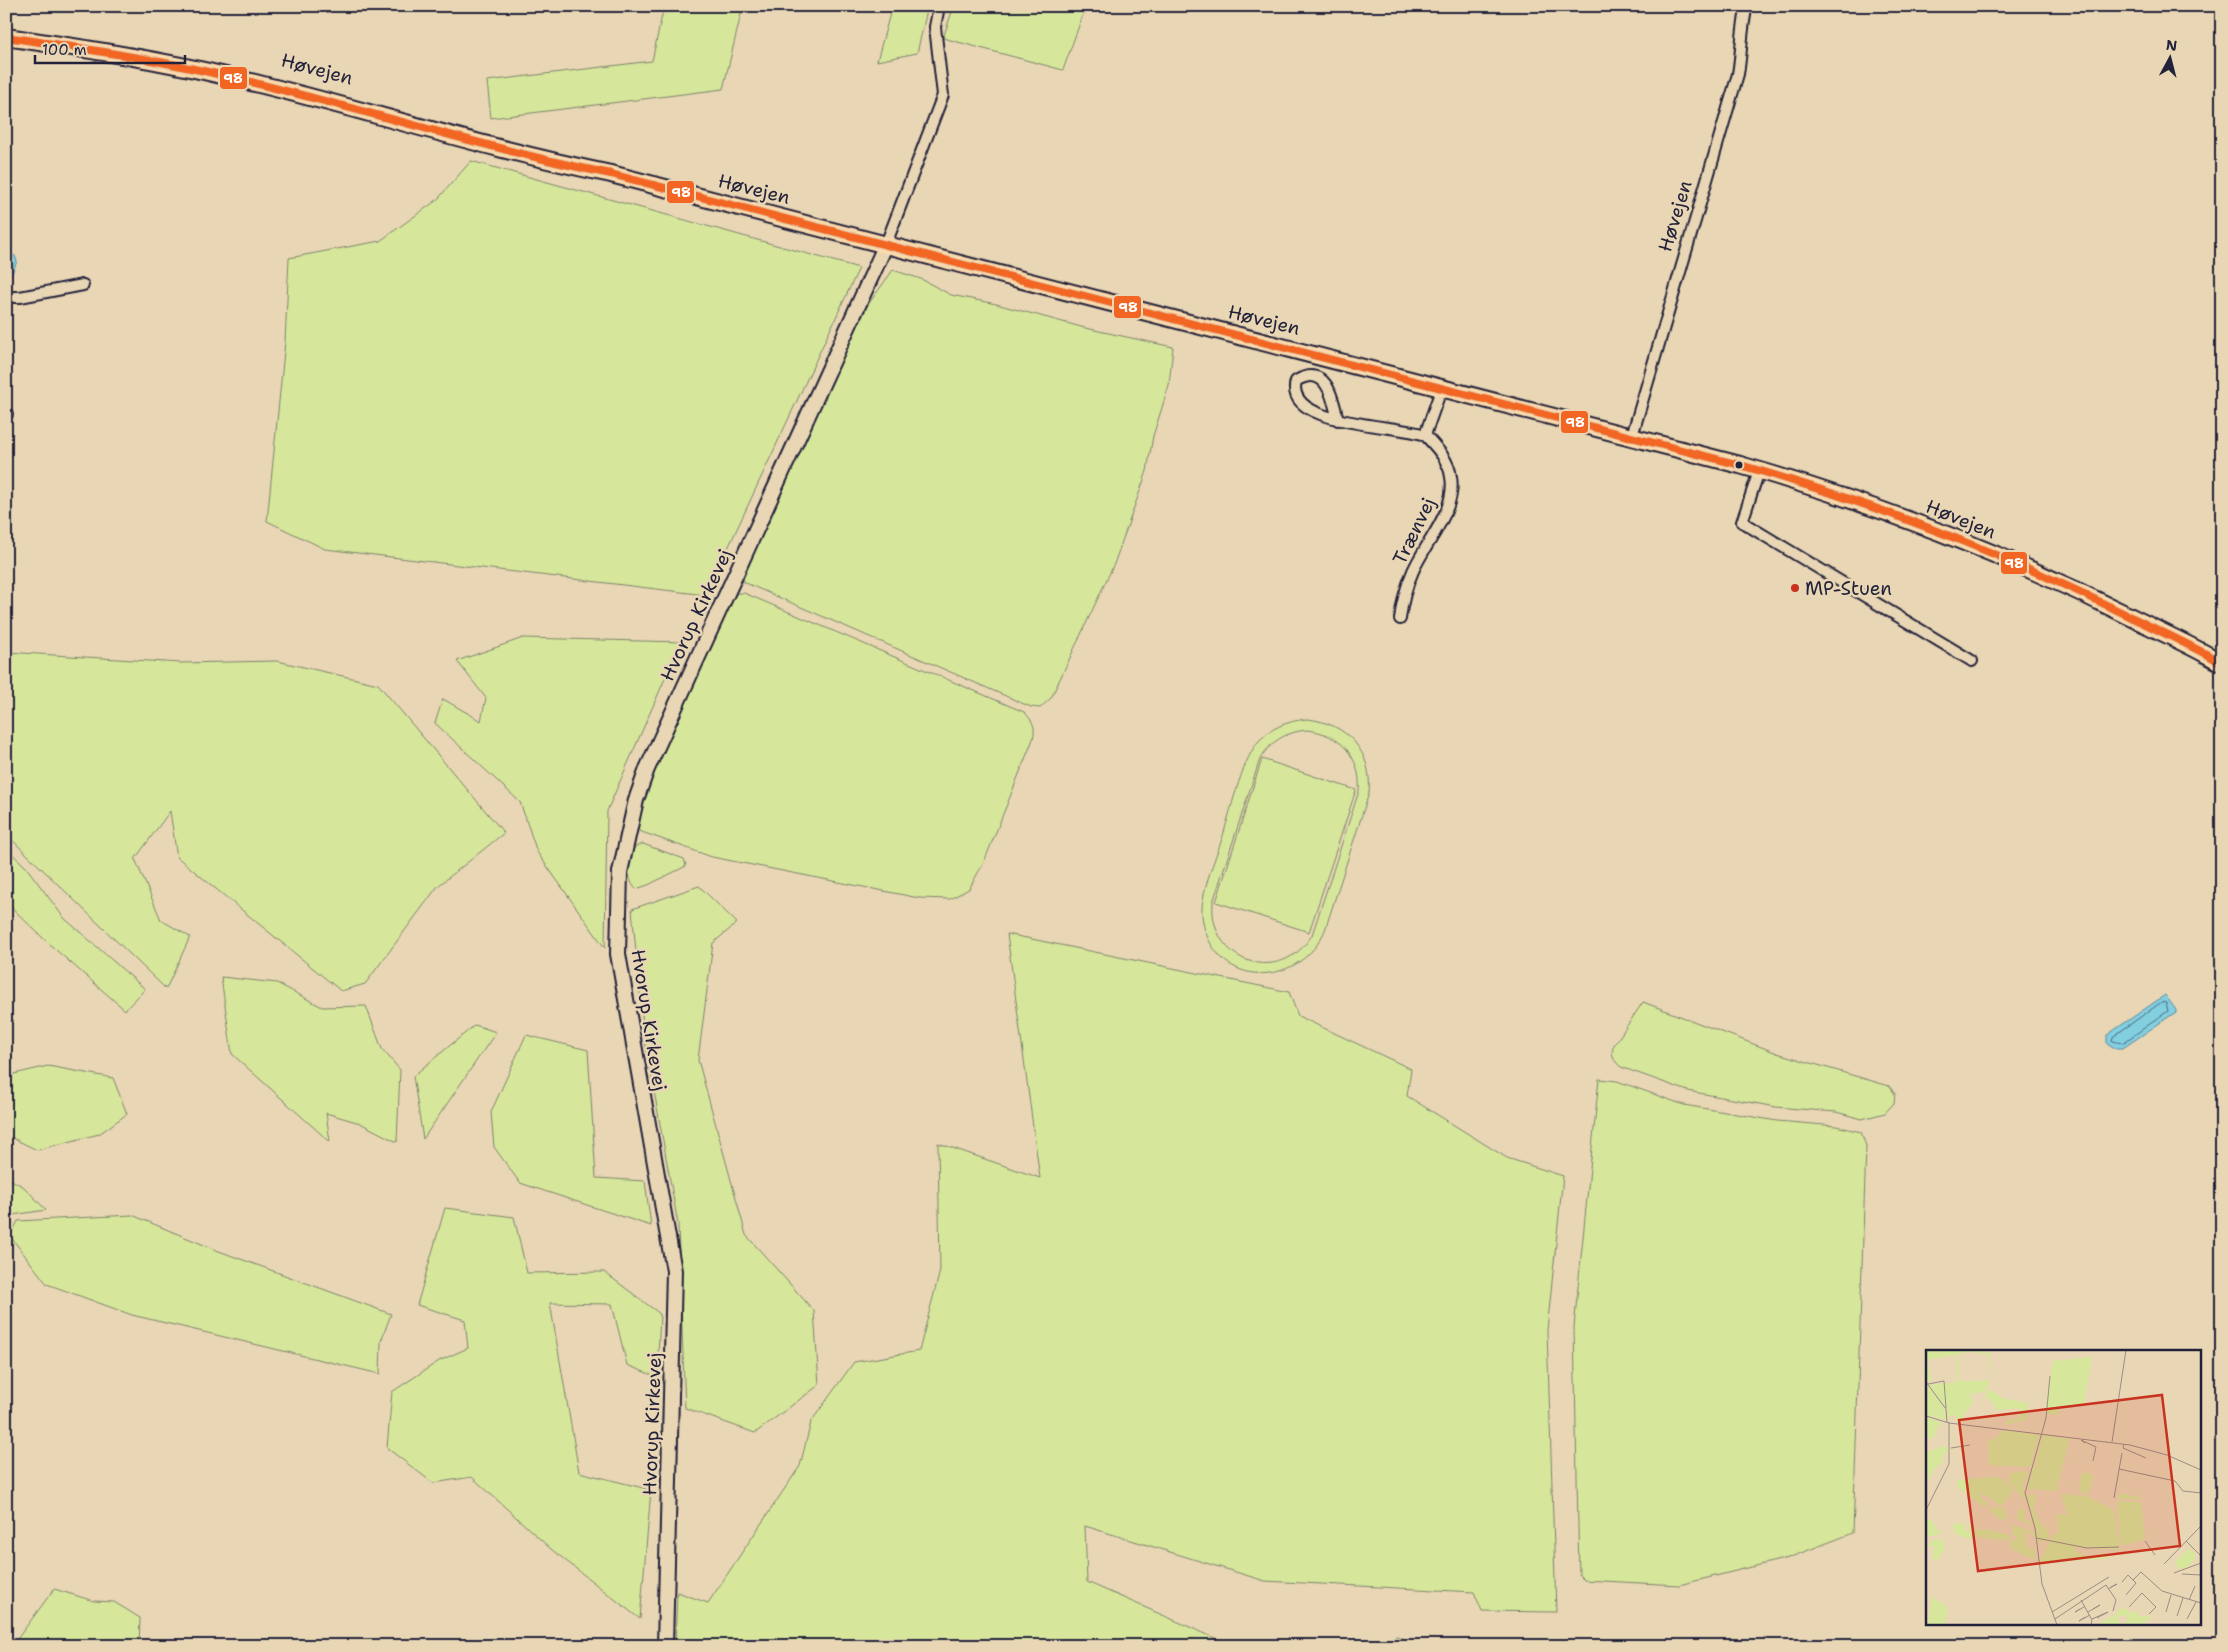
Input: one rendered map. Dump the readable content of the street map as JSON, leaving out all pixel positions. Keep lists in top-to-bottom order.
{
  "streets": {
    "main road": ["Høvejen"],
    "street": ["Trænvej", "Hvorup Kirkevej"]
  },
  "crossings": [
    ["Høvejen", "Hvorup Kirkevej"]
  ],
  "places": ["MP-Stuen"],
  "lines": ["transit line 98"],
  "scale_bar": "100 m",
  "north": "top"
}
